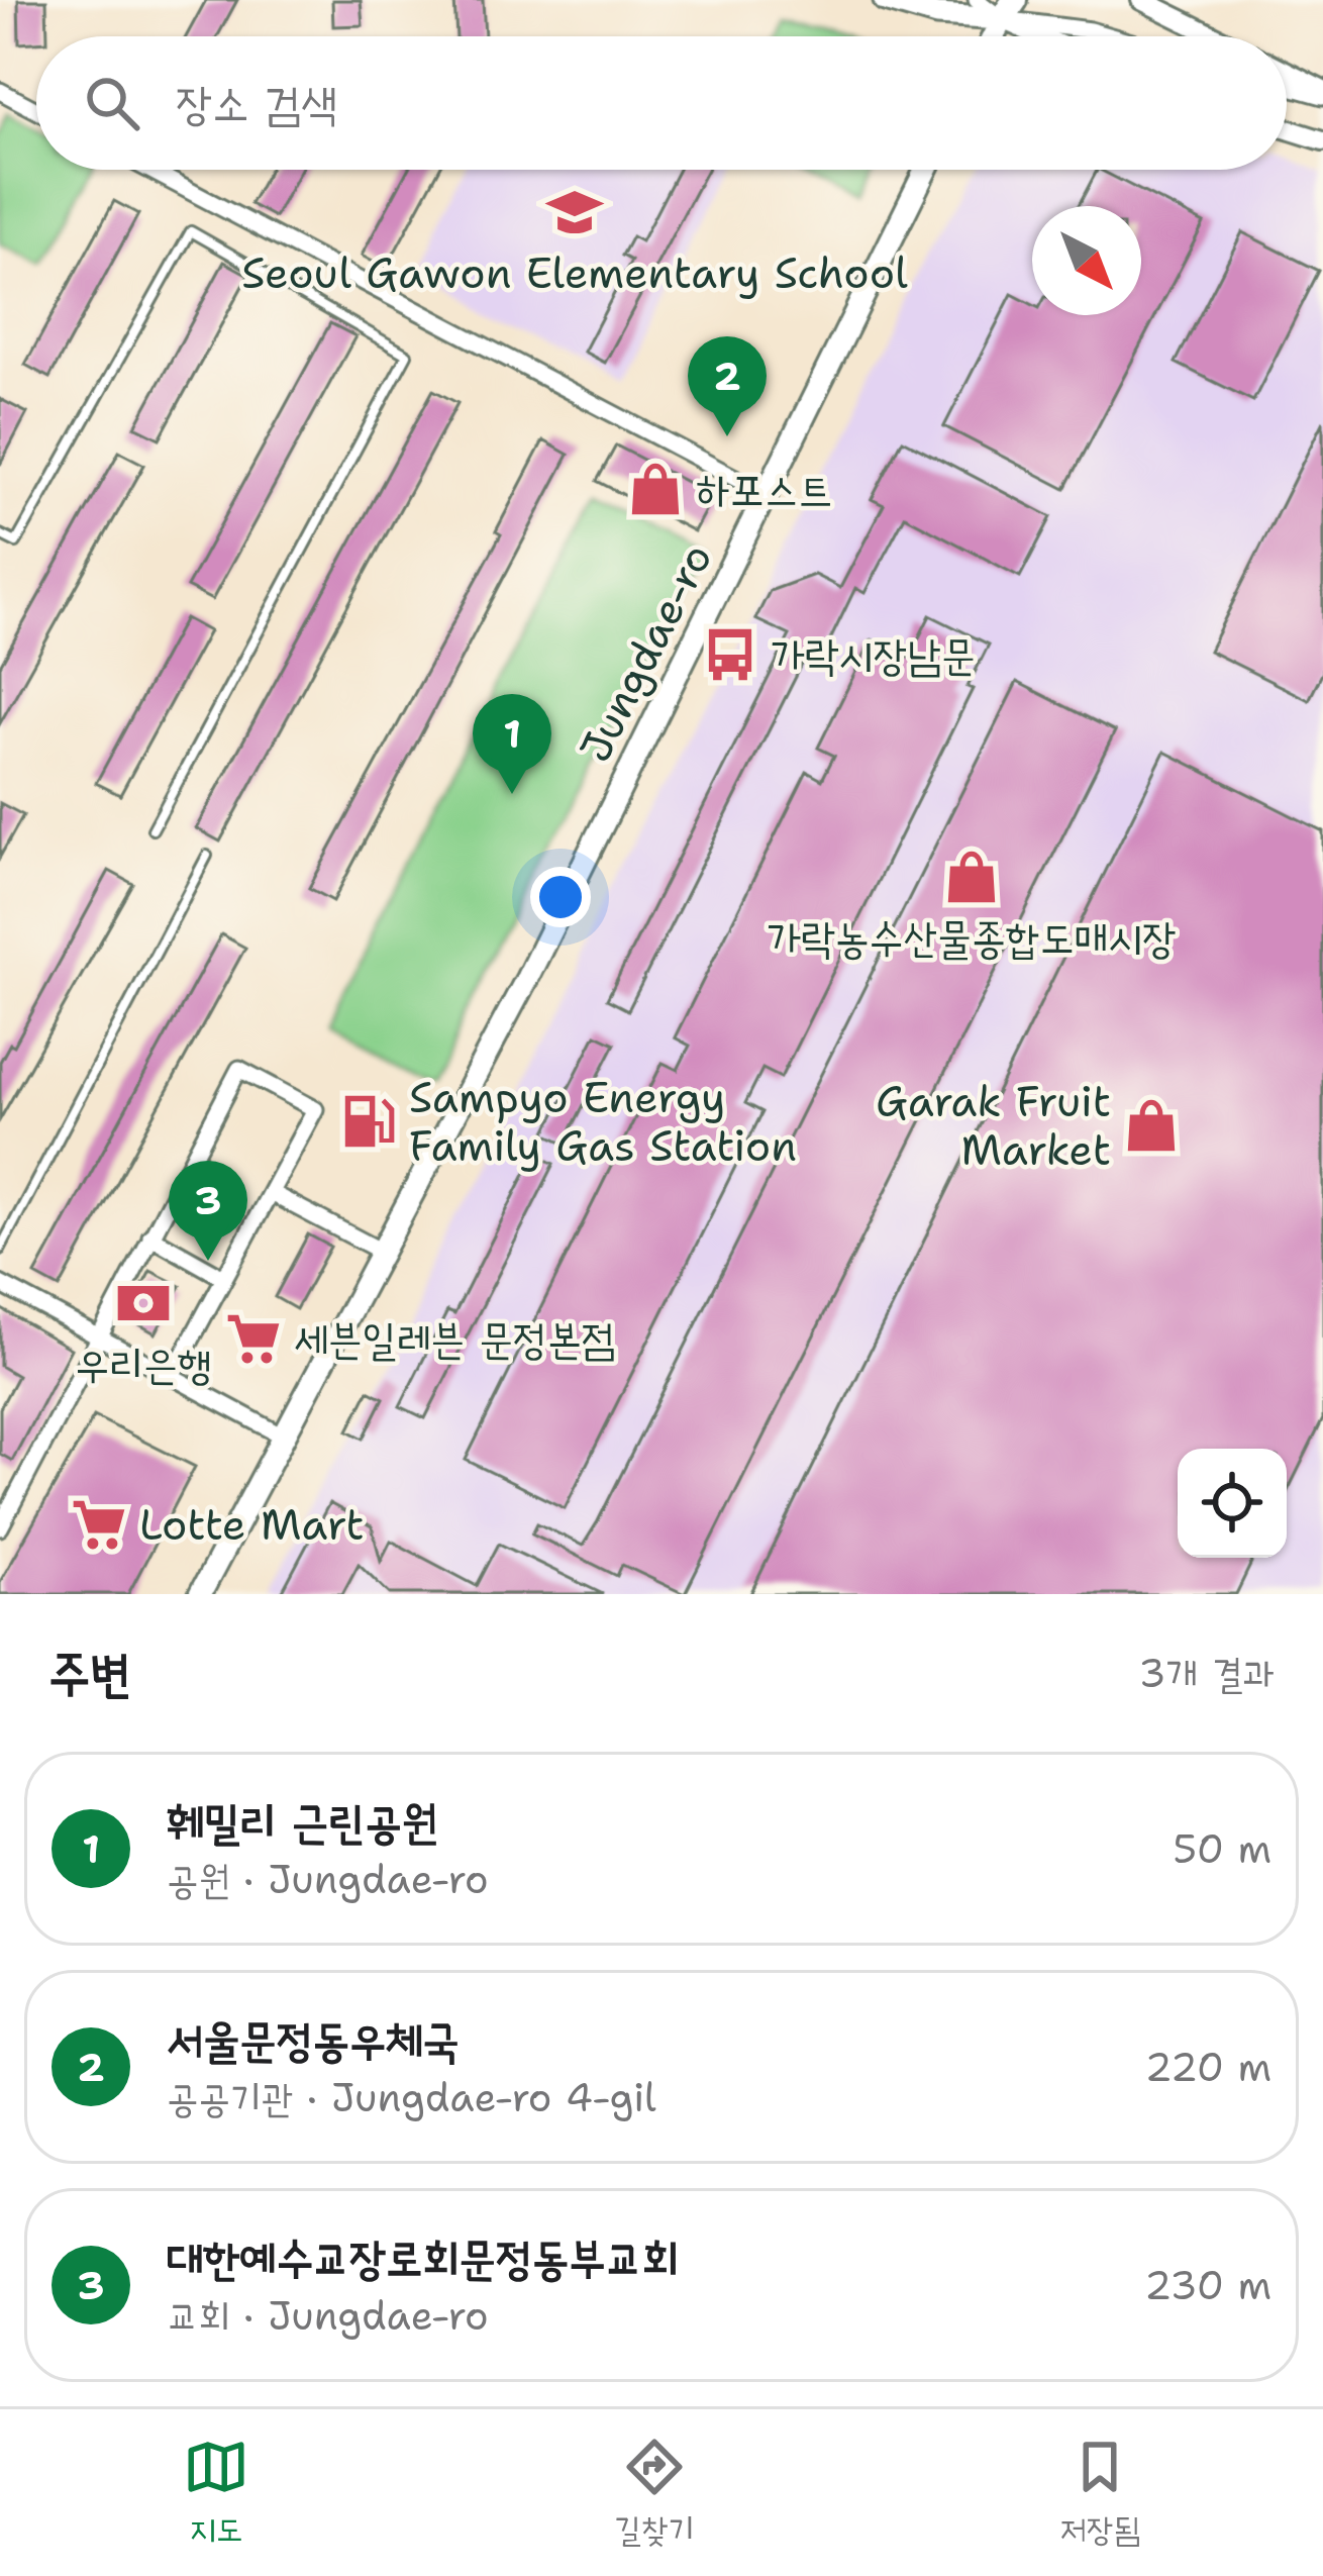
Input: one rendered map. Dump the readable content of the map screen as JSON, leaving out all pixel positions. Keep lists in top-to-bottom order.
{
  "streets": {
    "main road": ["Jungdae-ro"]
  },
  "places": {
    "school or university": ["Seoul Gawon Elementary School"],
    "shop": ["하포스트", "가락농수산물종합도매시장", "Garak Fruit Market"],
    "bus stop": ["가락시장남문"],
    "fuel station": ["Sampyo Energy Family Gas Station"],
    "bank": ["우리은행"],
    "supermarket": ["세븐일레븐 문정본점", "Lotte Mart"]
  },
  "north": "bottom right",
  "page": {
    "search": "장소 검색",
    "pins": ["2", "1", "3"],
    "heading": ["주변", "3개 결과"],
    "list": [
      {
        "mark": "1",
        "name": "훼밀리 근린공원",
        "note": "공원 · Jungdae-ro",
        "value": "50 m"
      },
      {
        "mark": "2",
        "name": "서울문정동우체국",
        "note": "공공기관 · Jungdae-ro 4-gil",
        "value": "220 m"
      },
      {
        "mark": "3",
        "name": "대한예수교장로회문정동부교회",
        "note": "교회 · Jungdae-ro",
        "value": "230 m"
      }
    ],
    "nav": ["지도", "길찾기", "저장됨"]
  }
}
